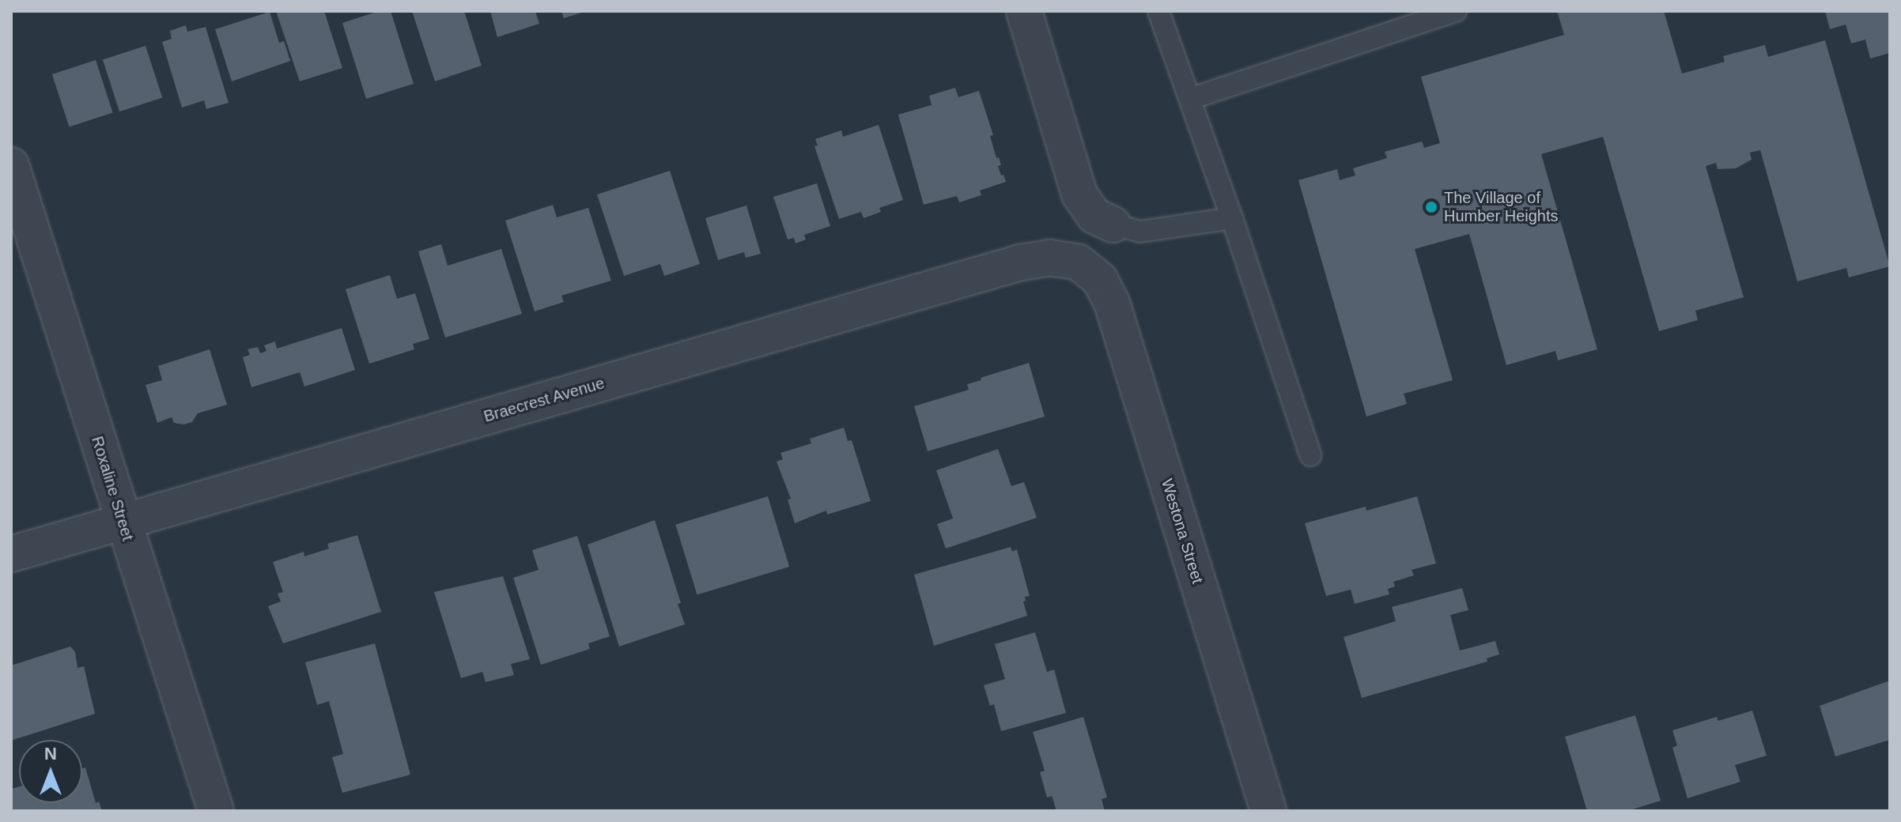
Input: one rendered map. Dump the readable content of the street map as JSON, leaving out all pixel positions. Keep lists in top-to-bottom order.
{
  "streets": {
    "street": ["Braecrest Avenue", "Roxaline Street", "Westona Street"]
  },
  "crossings": [
    ["Braecrest Avenue", "Roxaline Street"],
    ["Braecrest Avenue", "Westona Street"]
  ],
  "places": ["The Village of Humber Heights"],
  "north": "top"
}
